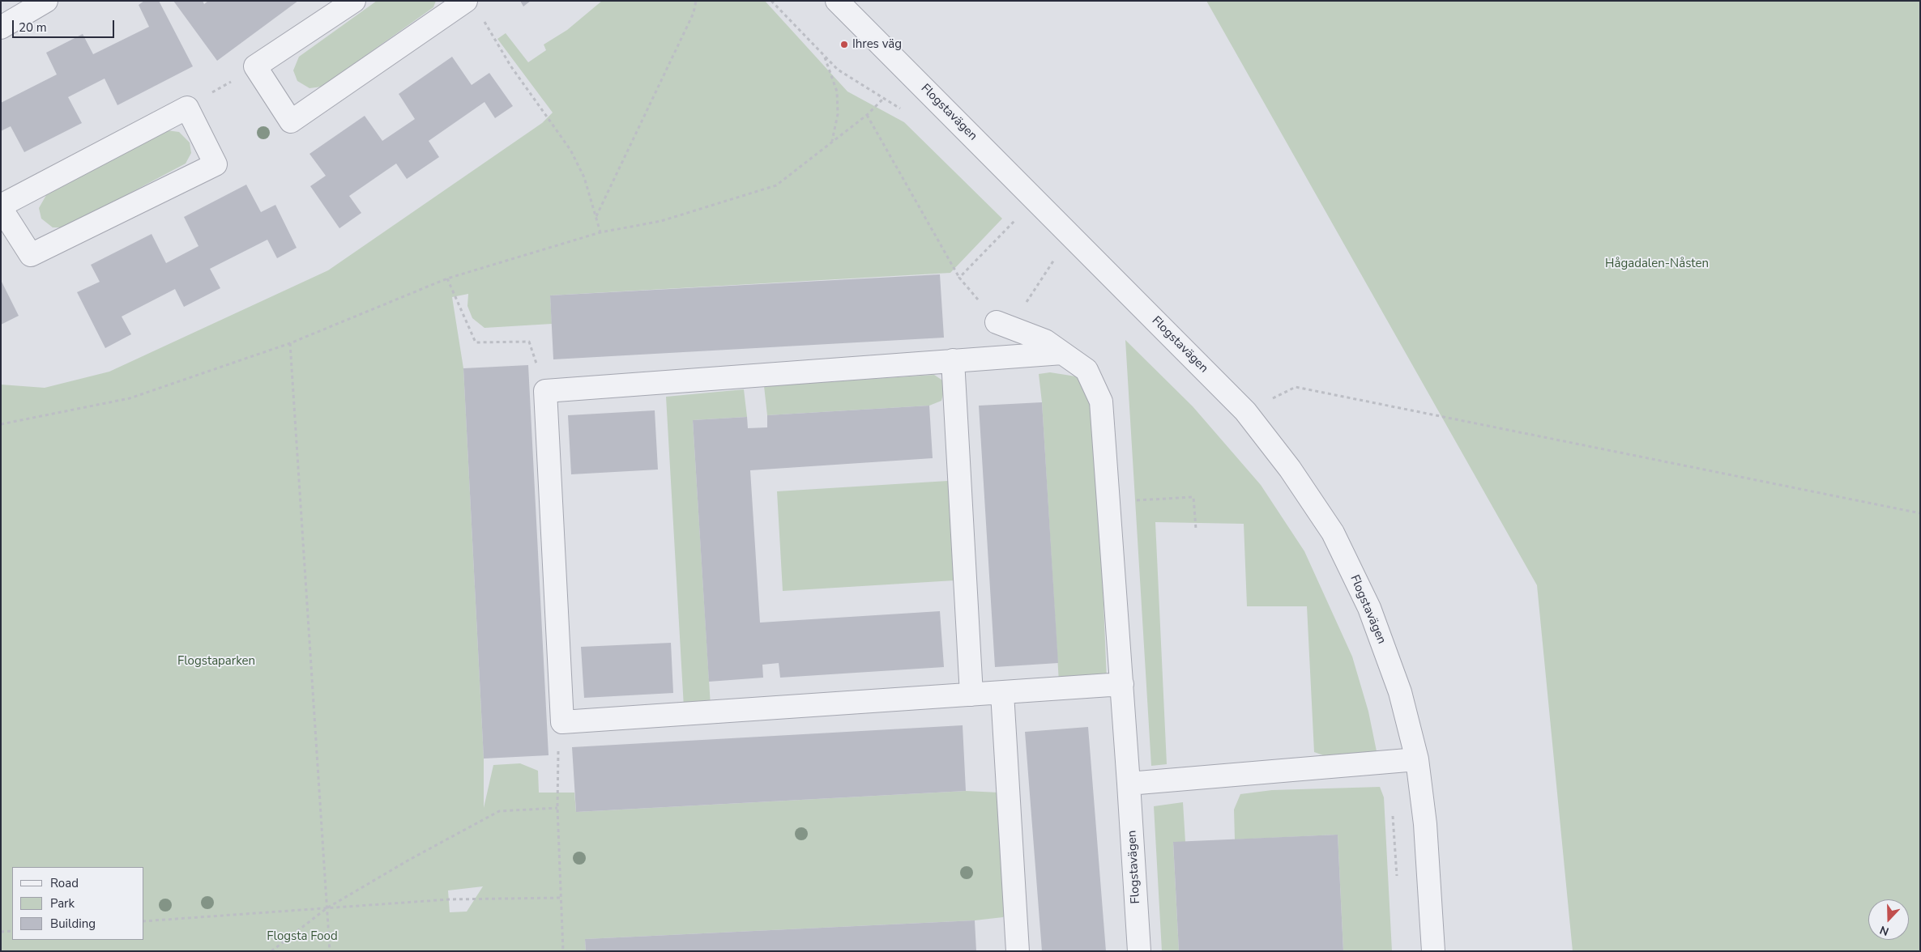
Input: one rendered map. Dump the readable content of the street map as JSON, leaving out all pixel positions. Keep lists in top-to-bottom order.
{
  "streets": {
    "street": ["Flogstavägen"]
  },
  "parks": ["Hågadalen-Nåsten", "Flogstaparken", "Flogsta Food"],
  "places": ["Ihres väg"],
  "legend": ["Road", "Park", "Building"],
  "scale_bar": "20 m",
  "north": "bottom"
}
